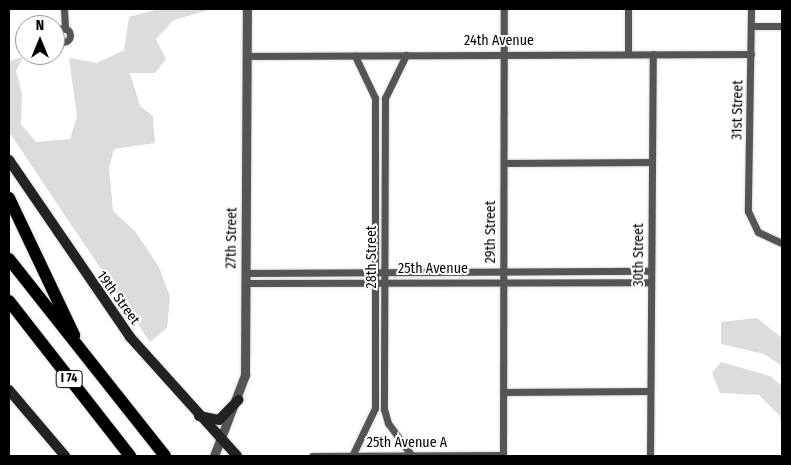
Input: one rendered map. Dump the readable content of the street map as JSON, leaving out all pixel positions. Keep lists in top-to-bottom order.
{
  "streets": {
    "highway": ["I 74"],
    "main road": ["19th Street"],
    "street": [
      "24th Avenue",
      "31st Street",
      "29th Street",
      "27th Street",
      "30th Street",
      "28th Street",
      "25th Avenue",
      "25th Avenue A"
    ]
  },
  "crossings": [
    ["24th Avenue", "31st Street"],
    ["24th Avenue", "29th Street"],
    ["24th Avenue", "27th Street"],
    ["24th Avenue", "30th Street"],
    ["24th Avenue", "28th Street"],
    ["29th Street", "25th Avenue"],
    ["29th Street", "25th Avenue A"],
    ["27th Street", "25th Avenue"],
    ["27th Street", "19th Street"],
    ["30th Street", "25th Avenue"],
    ["28th Street", "25th Avenue"],
    ["28th Street", "25th Avenue A"]
  ],
  "north": "top"
}
